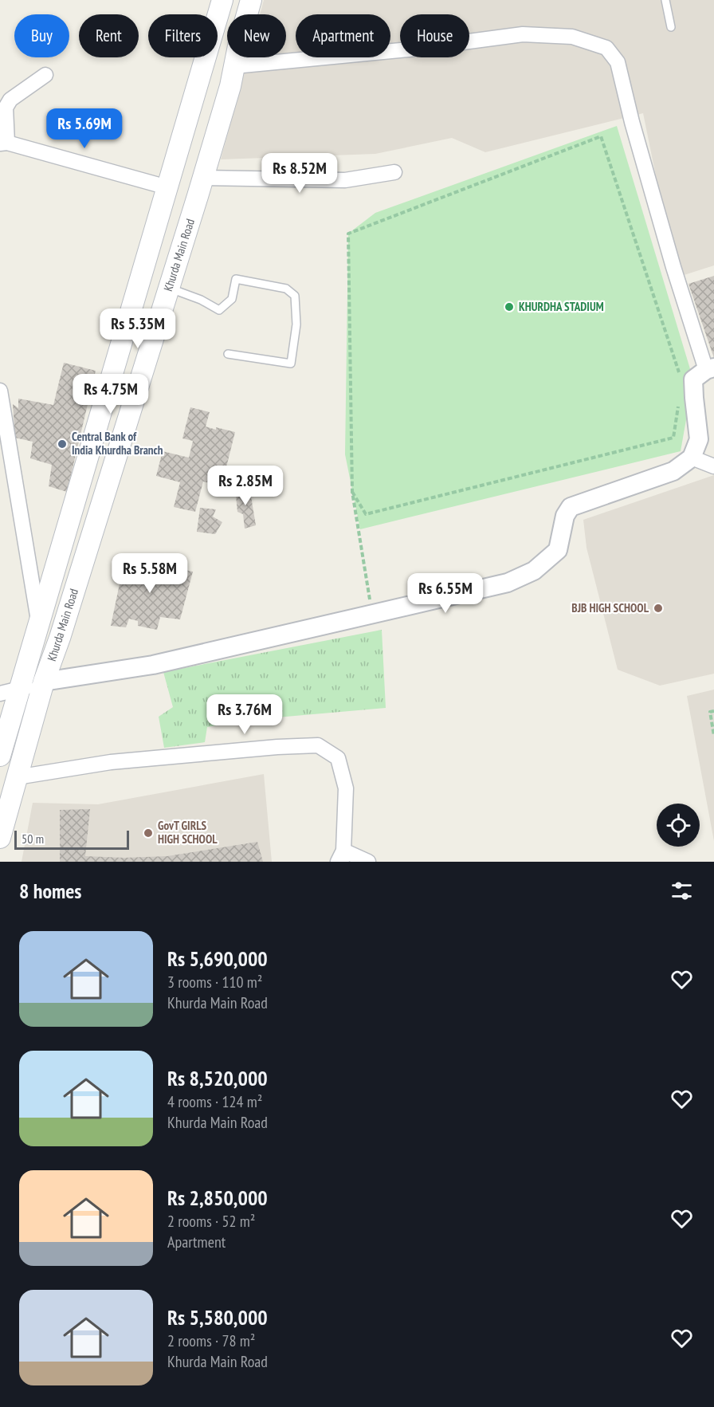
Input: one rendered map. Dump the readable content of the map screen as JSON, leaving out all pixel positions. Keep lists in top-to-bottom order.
{
  "streets": {
    "main road": ["Khurda Main Road"]
  },
  "places": [
    "KHURDHA STADIUM",
    "Central Bank of India Khurdha Branch",
    "BJB HIGH SCHOOL",
    "GovT GIRLS HIGH SCHOOL"
  ],
  "scale_bar": "50 m",
  "page": {
    "chip": [
      "Buy",
      "Rent",
      "Filters",
      "New",
      "Apartment",
      "House"
    ],
    "price": [
      "Rs 5.69M",
      "Rs 8.52M",
      "Rs 5.35M",
      "Rs 4.75M",
      "Rs 2.85M",
      "Rs 5.58M",
      "Rs 6.55M",
      "Rs 3.76M"
    ],
    "scale": "50 m",
    "heading": "8 homes",
    "list": [
      {
        "name": "Rs 5,690,000",
        "note": "3 rooms · 110 m² · Khurda Main Road"
      },
      {
        "name": "Rs 8,520,000",
        "note": "4 rooms · 124 m² · Khurda Main Road"
      },
      {
        "name": "Rs 2,850,000",
        "note": "2 rooms · 52 m² · Apartment"
      },
      {
        "name": "Rs 5,580,000",
        "note": "2 rooms · 78 m² · Khurda Main Road"
      }
    ]
  }
}
